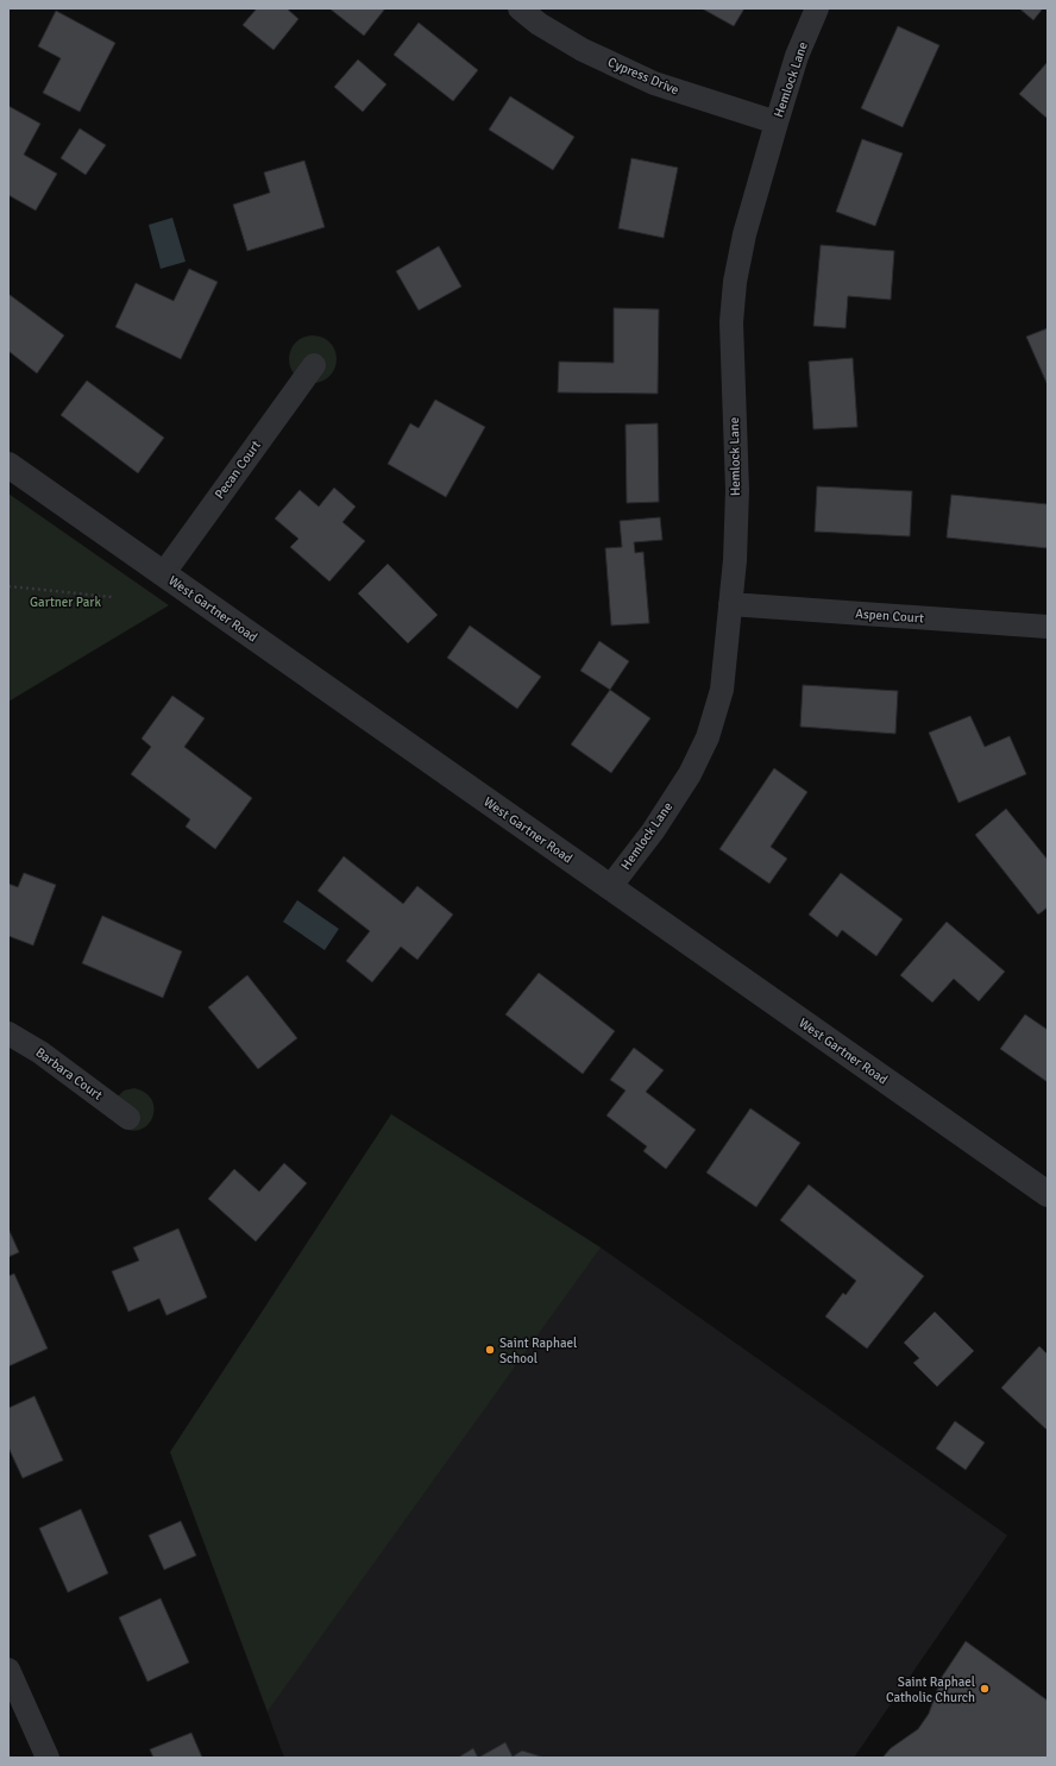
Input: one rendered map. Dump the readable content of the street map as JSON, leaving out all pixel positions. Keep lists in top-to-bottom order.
{
  "streets": {
    "street": [
      "Cypress Drive",
      "Hemlock Lane",
      "Pecan Court",
      "West Gartner Road",
      "Aspen Court",
      "Barbara Court"
    ]
  },
  "crossings": [
    ["Cypress Drive", "Hemlock Lane"],
    ["Hemlock Lane", "West Gartner Road"],
    ["Hemlock Lane", "Aspen Court"],
    ["Pecan Court", "West Gartner Road"]
  ],
  "parks": ["Gartner Park"],
  "places": ["Saint Raphael School", "Saint Raphael Catholic Church"]
}
